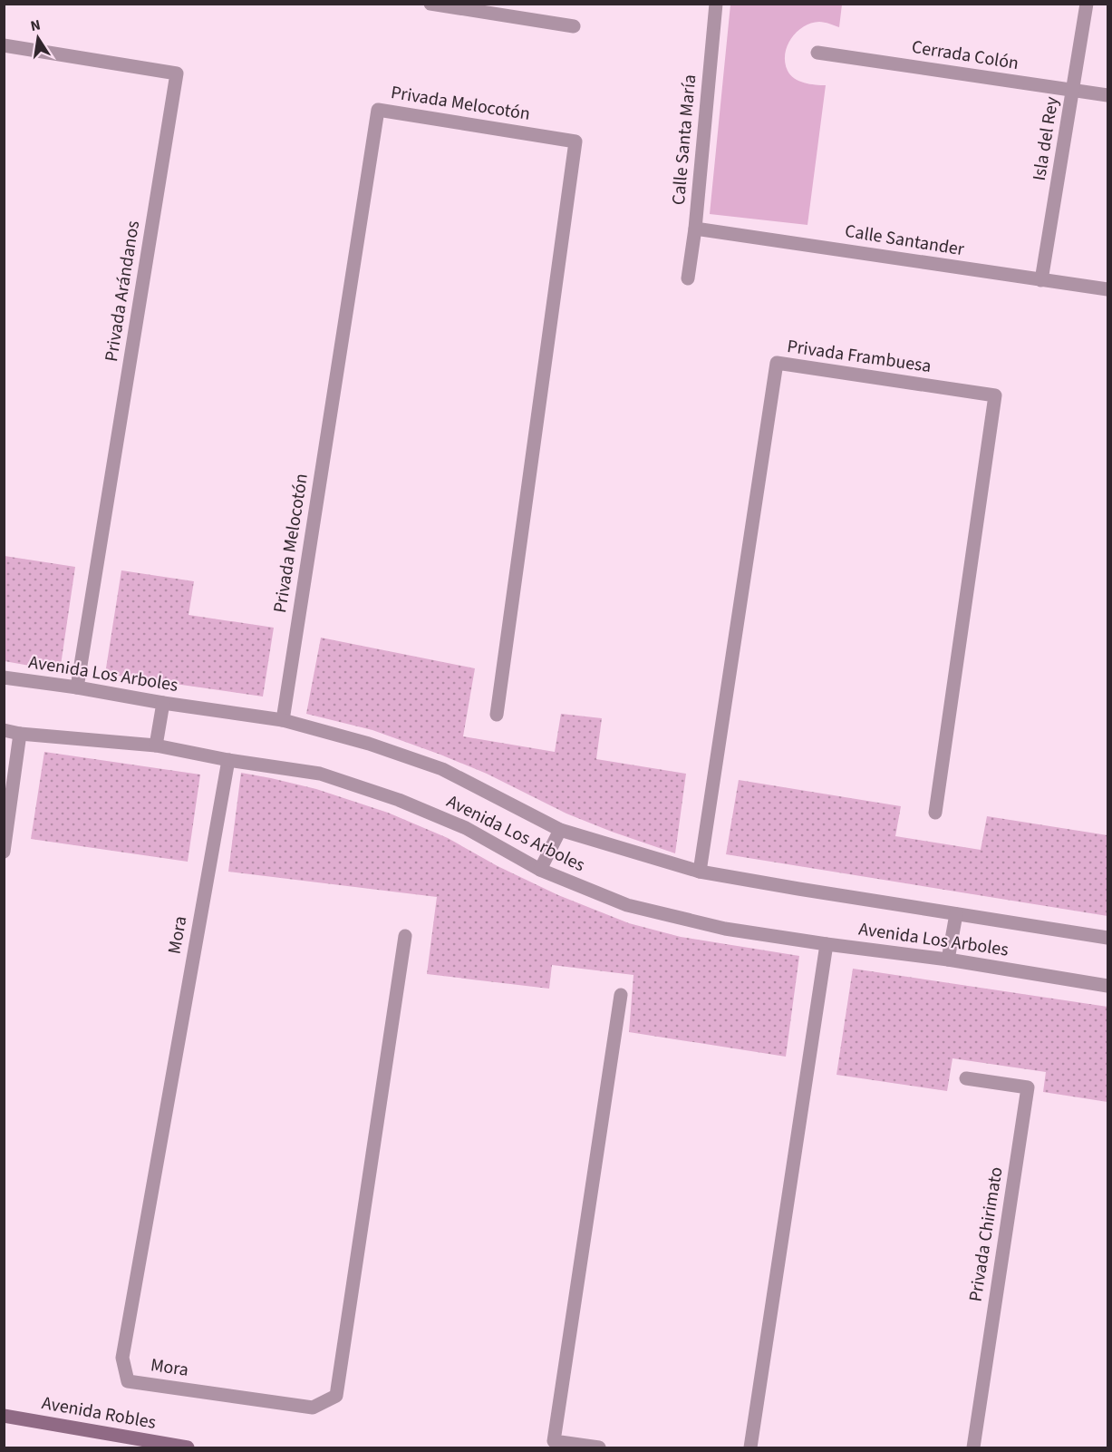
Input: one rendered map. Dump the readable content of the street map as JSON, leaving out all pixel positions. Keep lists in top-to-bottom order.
{
  "streets": {
    "main road": ["Avenida Robles"],
    "street": [
      "Cerrada Colón",
      "Privada Melocotón",
      "Isla del Rey",
      "Calle Santa María",
      "Calle Santander",
      "Privada Arándanos",
      "Privada Frambuesa",
      "Avenida Los Arboles",
      "Mora",
      "Privada Chirimato"
    ]
  },
  "crossings": [
    ["Cerrada Colón", "Isla del Rey"],
    ["Privada Melocotón", "Avenida Los Arboles"],
    ["Isla del Rey", "Calle Santander"],
    ["Calle Santa María", "Calle Santander"],
    ["Privada Arándanos", "Avenida Los Arboles"],
    ["Privada Frambuesa", "Avenida Los Arboles"],
    ["Avenida Los Arboles", "Mora"]
  ],
  "north": "top"
}
